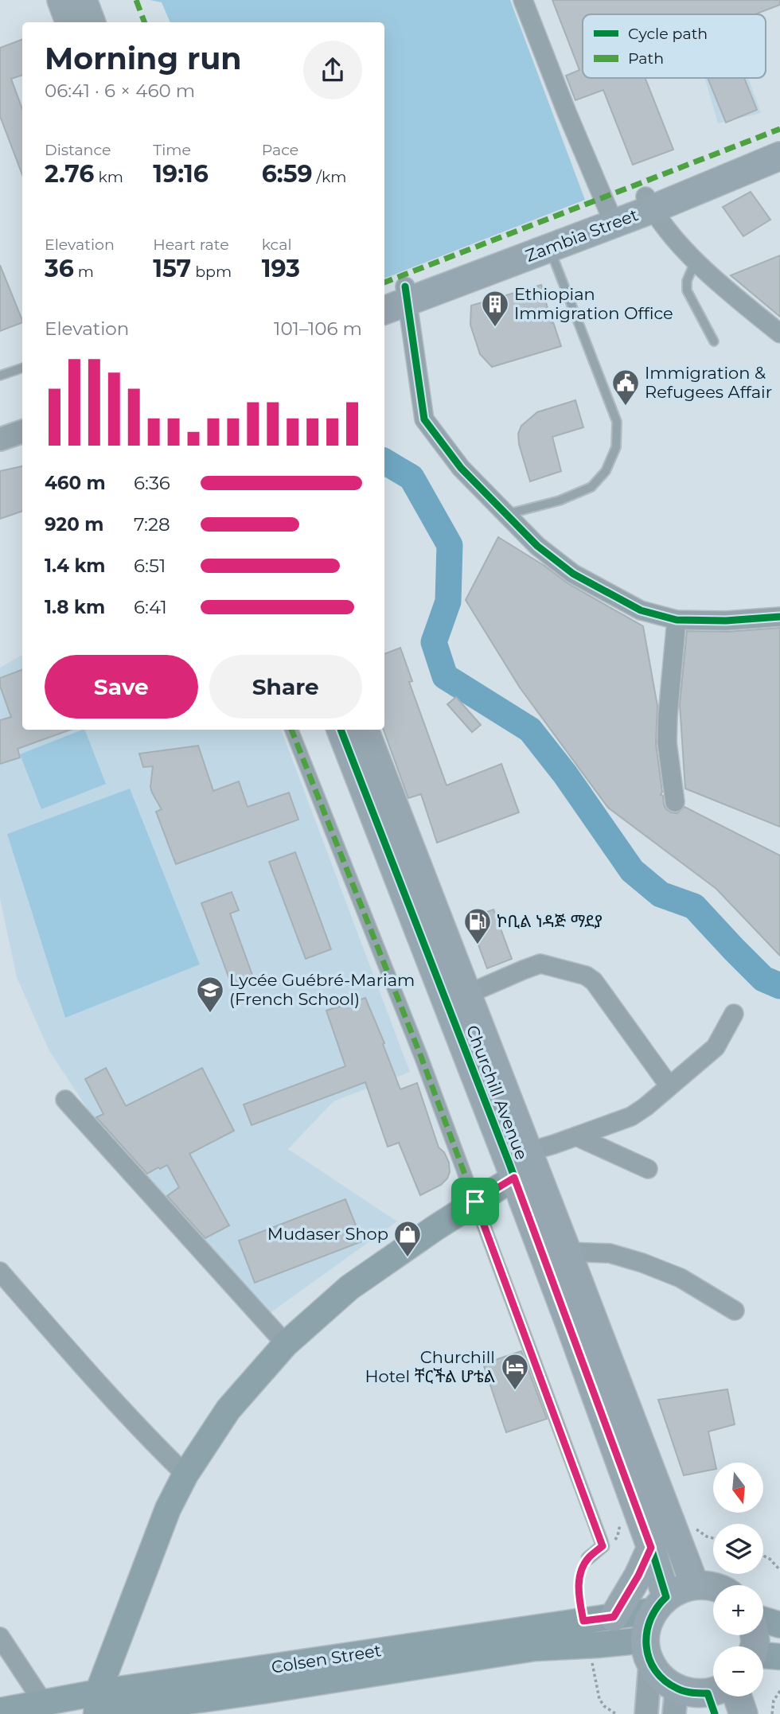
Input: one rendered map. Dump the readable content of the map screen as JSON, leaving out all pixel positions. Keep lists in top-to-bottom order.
{
  "streets": {
    "main road": ["Zambia Street", "Churchill Avenue", "Colsen Street"]
  },
  "crossings": [
    ["Churchill Avenue", "Colsen Street"]
  ],
  "places": {
    "building": ["Ethiopian Immigration Office"],
    "public building": ["Immigration & Refugees Affair"],
    "fuel station": ["ኮቢል ነዳጅ ማደያ"],
    "school or university": ["Lycée Guébré-Mariam (French School)"],
    "shop": ["Mudaser Shop"],
    "hotel": ["Churchill Hotel ቸርችል ሆቴል"]
  },
  "legend": ["Cycle path", "Path"],
  "north": "bottom",
  "page": {
    "heading": ["Morning run", "06:41 · 6 × 460 m"],
    "stats": [
      ["Distance", "2.76 km"],
      ["Time", "19:16"],
      ["Pace", "6:59 /km"],
      ["Elevation", "36 m"],
      ["Heart rate", "157 bpm"],
      ["kcal", "193"]
    ],
    "chart": ["Elevation", "101–106 m"],
    "list": [
      {
        "name": "460 m",
        "note": "6:36"
      },
      {
        "name": "920 m",
        "note": "7:28"
      },
      {
        "name": "1.4 km",
        "note": "6:51"
      },
      {
        "name": "1.8 km",
        "note": "6:41"
      }
    ],
    "buttons": ["Save", "Share"],
    "map_buttons": ["+", "−"]
  }
}
